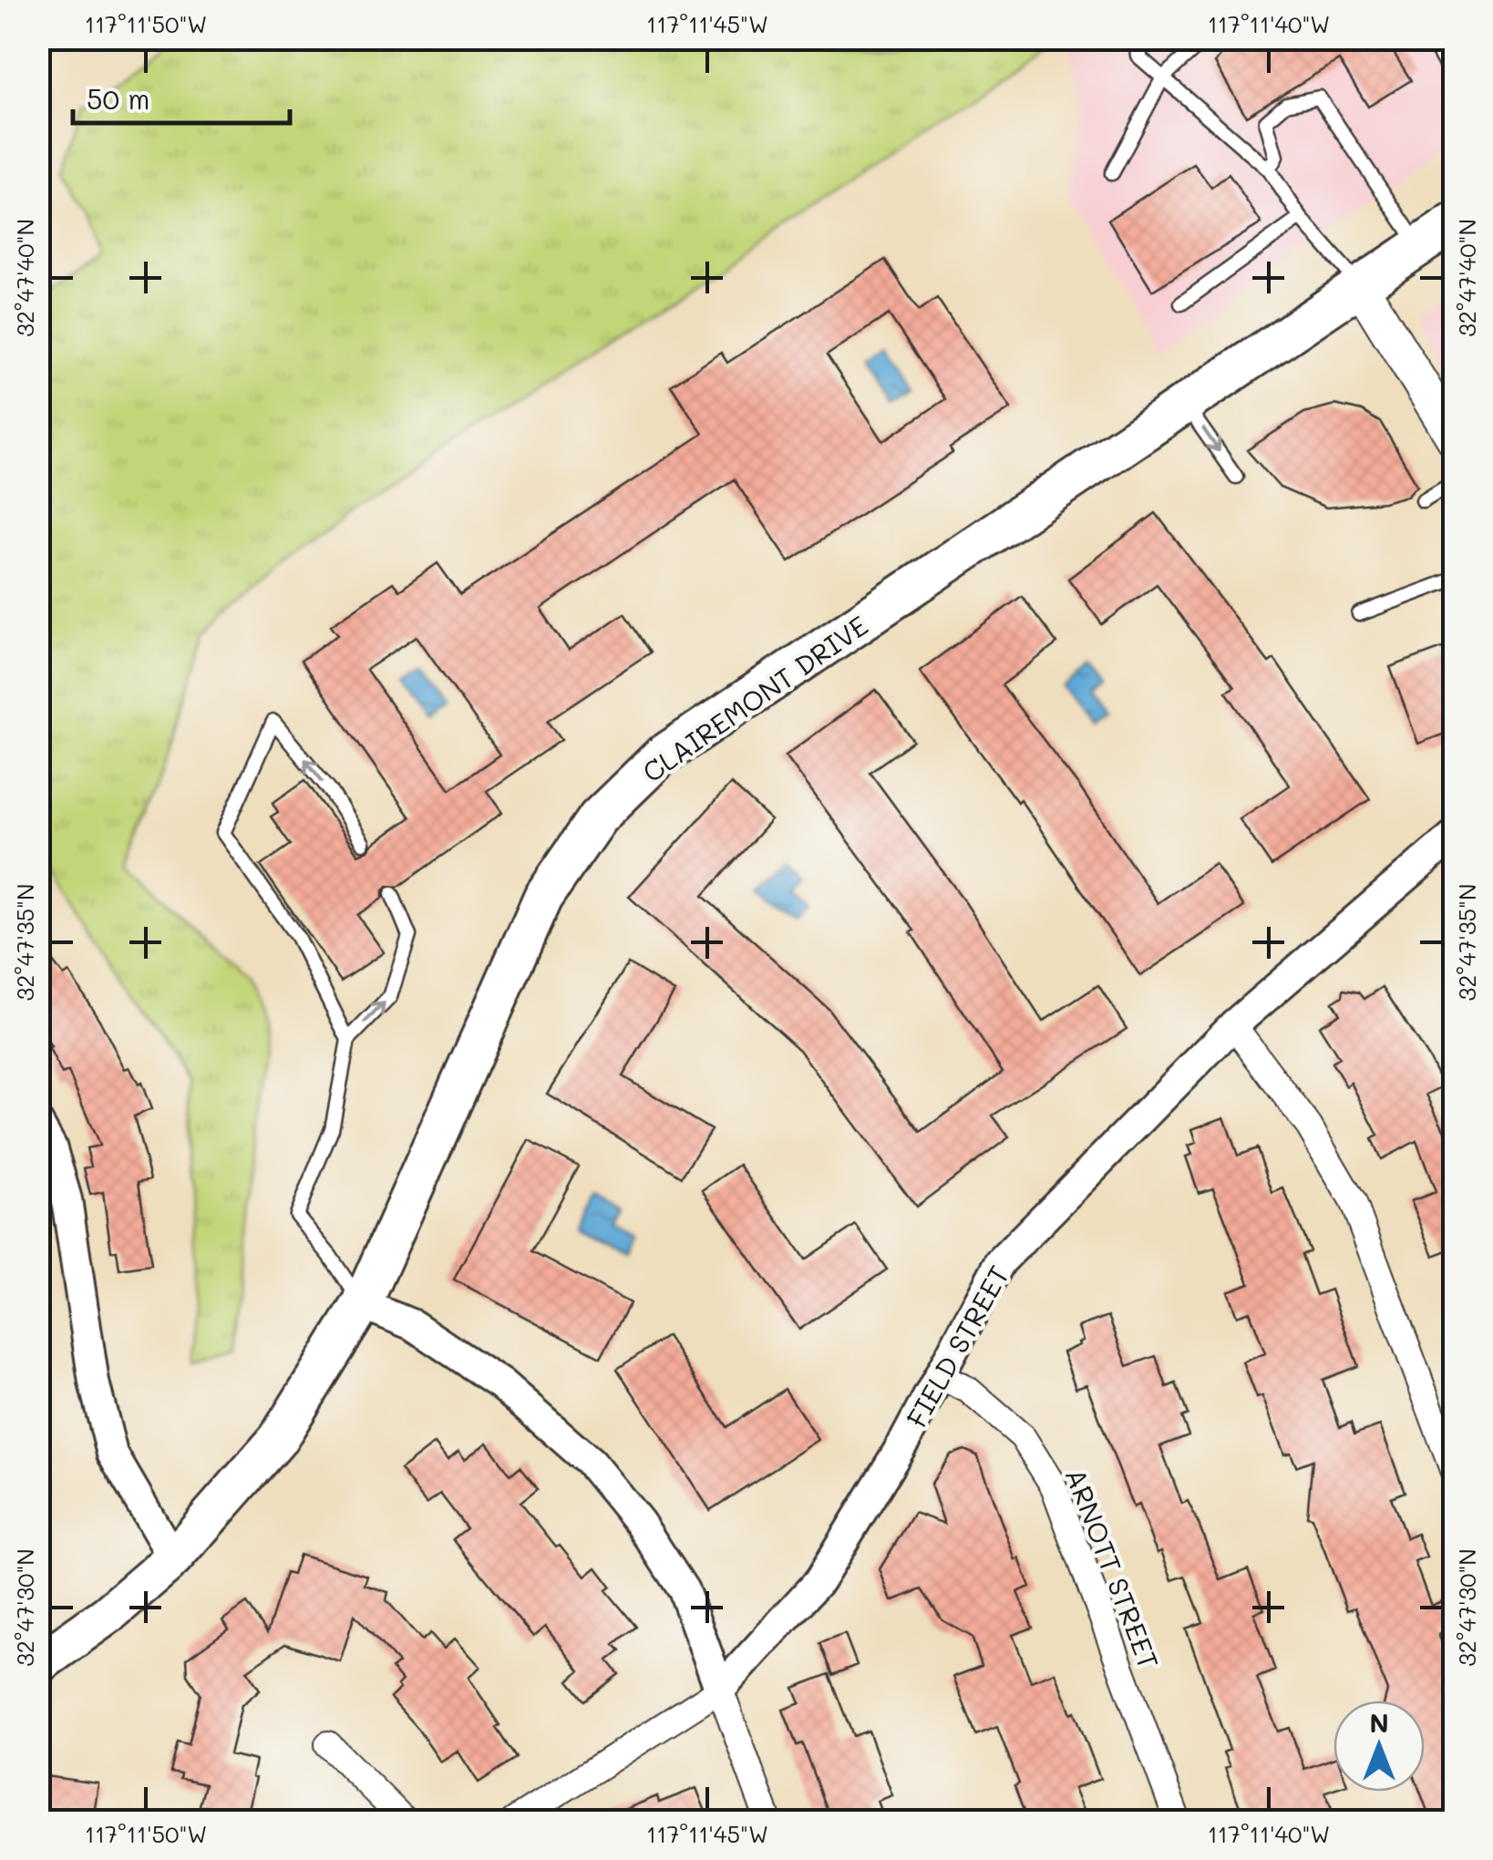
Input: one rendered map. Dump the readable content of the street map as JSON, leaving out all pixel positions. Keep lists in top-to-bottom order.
{
  "streets": {
    "main road": ["CLAIREMONT DRIVE"],
    "street": ["FIELD STREET", "ARNOTT STREET"]
  },
  "crossings": [
    ["FIELD STREET", "ARNOTT STREET"]
  ],
  "scale_bar": "50 m",
  "north": "top",
  "coordinates": [
    "117°11'50\"W",
    "117°11'45\"W",
    "117°11'40\"W",
    "32°47'40\"N",
    "32°47'35\"N",
    "32°47'30\"N"
  ]
}
